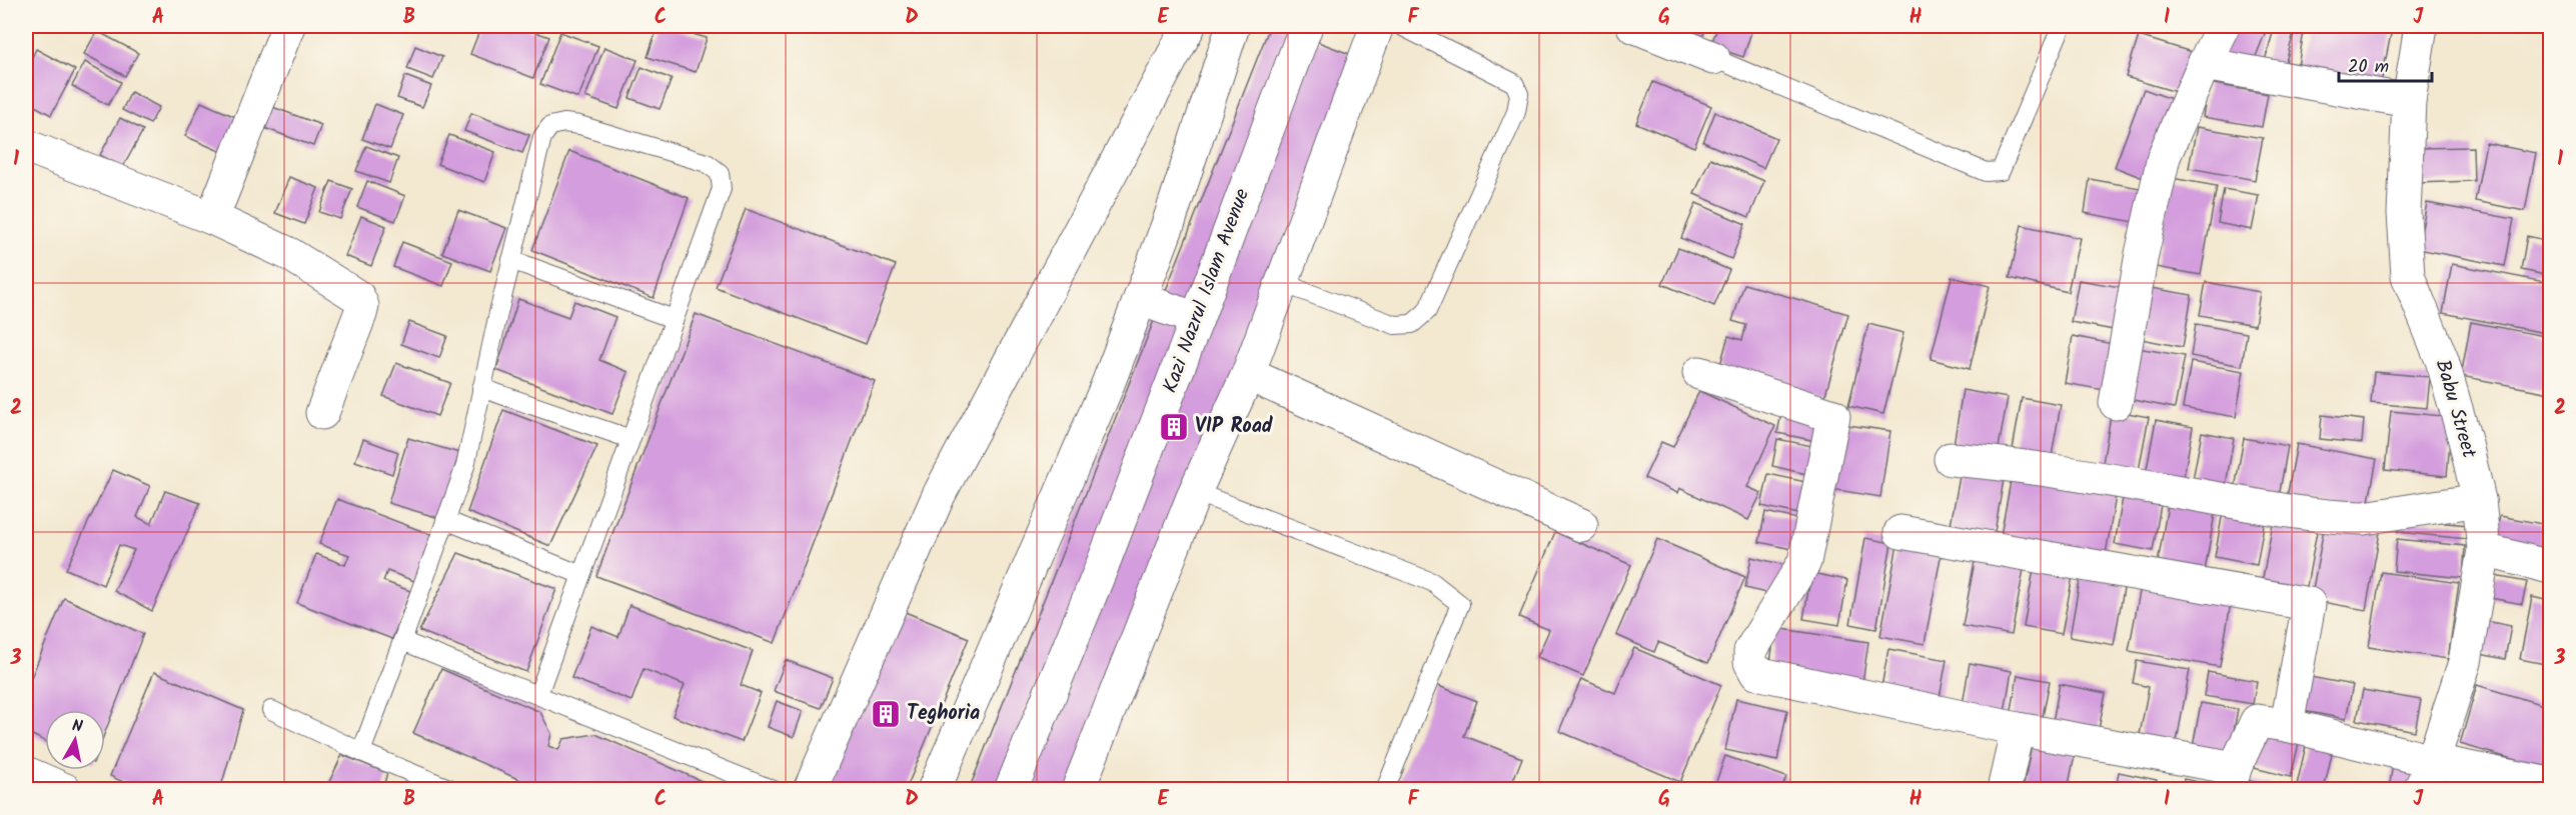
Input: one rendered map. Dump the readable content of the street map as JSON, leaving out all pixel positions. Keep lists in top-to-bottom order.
{
  "streets": {
    "street": ["Kazi Nazrul Islam Avenue", "Babu Street"]
  },
  "places": {
    "building": ["VIP Road", "Teghoria"]
  },
  "scale_bar": "20 m",
  "north": "top",
  "grid": {
    "columns": [
      "A",
      "B",
      "C",
      "D",
      "E",
      "F",
      "G",
      "H",
      "I",
      "J"
    ],
    "rows": ["1", "2", "3"]
  }
}
